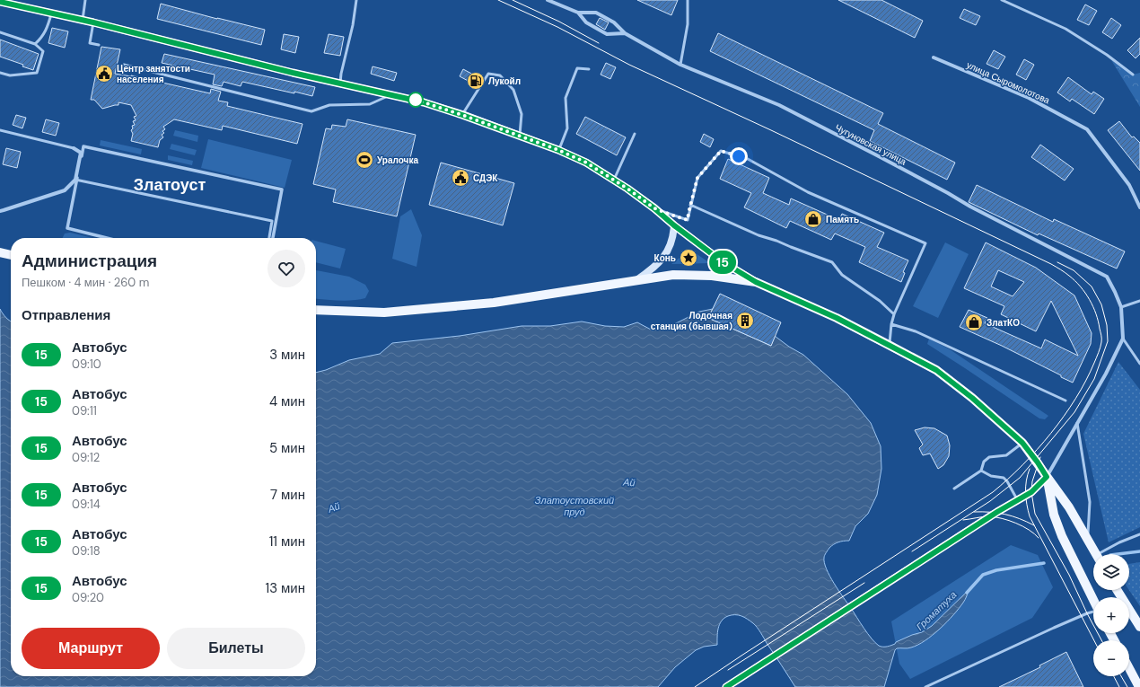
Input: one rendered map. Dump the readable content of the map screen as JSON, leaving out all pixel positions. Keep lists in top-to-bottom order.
{
  "streets": {
    "street": ["улица Сыромолотова", "Чугуновская улица"]
  },
  "districts": ["Златоуст"],
  "water": ["Ай", "Златоустовский пруд", "Громатуха"],
  "places": {
    "public building": ["Центр занятости населения", "СДЭК"],
    "fuel station": ["Лукойл"],
    "sports": ["Уралочка"],
    "shop": ["Память", "ЗлатКО"],
    "place": ["Конь"],
    "building": ["Лодочная станция (бывшая)"]
  },
  "lines": ["bus line 15"],
  "page": {
    "on_map": "15",
    "heading": [
      ["Администрация", "Пешком · 4 мин · 260 m"],
      "Отправления"
    ],
    "list": [
      {
        "mark": "15",
        "name": "Автобус",
        "note": "09:10",
        "value": "3 мин"
      },
      {
        "mark": "15",
        "name": "Автобус",
        "note": "09:11",
        "value": "4 мин"
      },
      {
        "mark": "15",
        "name": "Автобус",
        "note": "09:12",
        "value": "5 мин"
      },
      {
        "mark": "15",
        "name": "Автобус",
        "note": "09:14",
        "value": "7 мин"
      },
      {
        "mark": "15",
        "name": "Автобус",
        "note": "09:18",
        "value": "11 мин"
      },
      {
        "mark": "15",
        "name": "Автобус",
        "note": "09:20",
        "value": "13 мин"
      }
    ],
    "map_buttons": ["+", "−"],
    "buttons": ["Маршрут", "Билеты"]
  }
}
